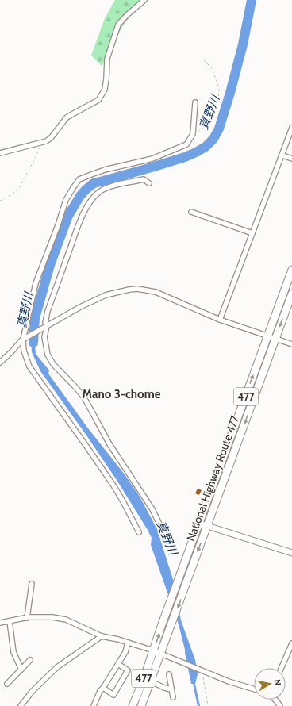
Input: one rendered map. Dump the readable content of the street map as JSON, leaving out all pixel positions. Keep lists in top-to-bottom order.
{
  "streets": {
    "highway": ["477", "National Highway Route 477"]
  },
  "districts": ["Mano 3-chome"],
  "water": ["真野川"],
  "north": "right"
}
